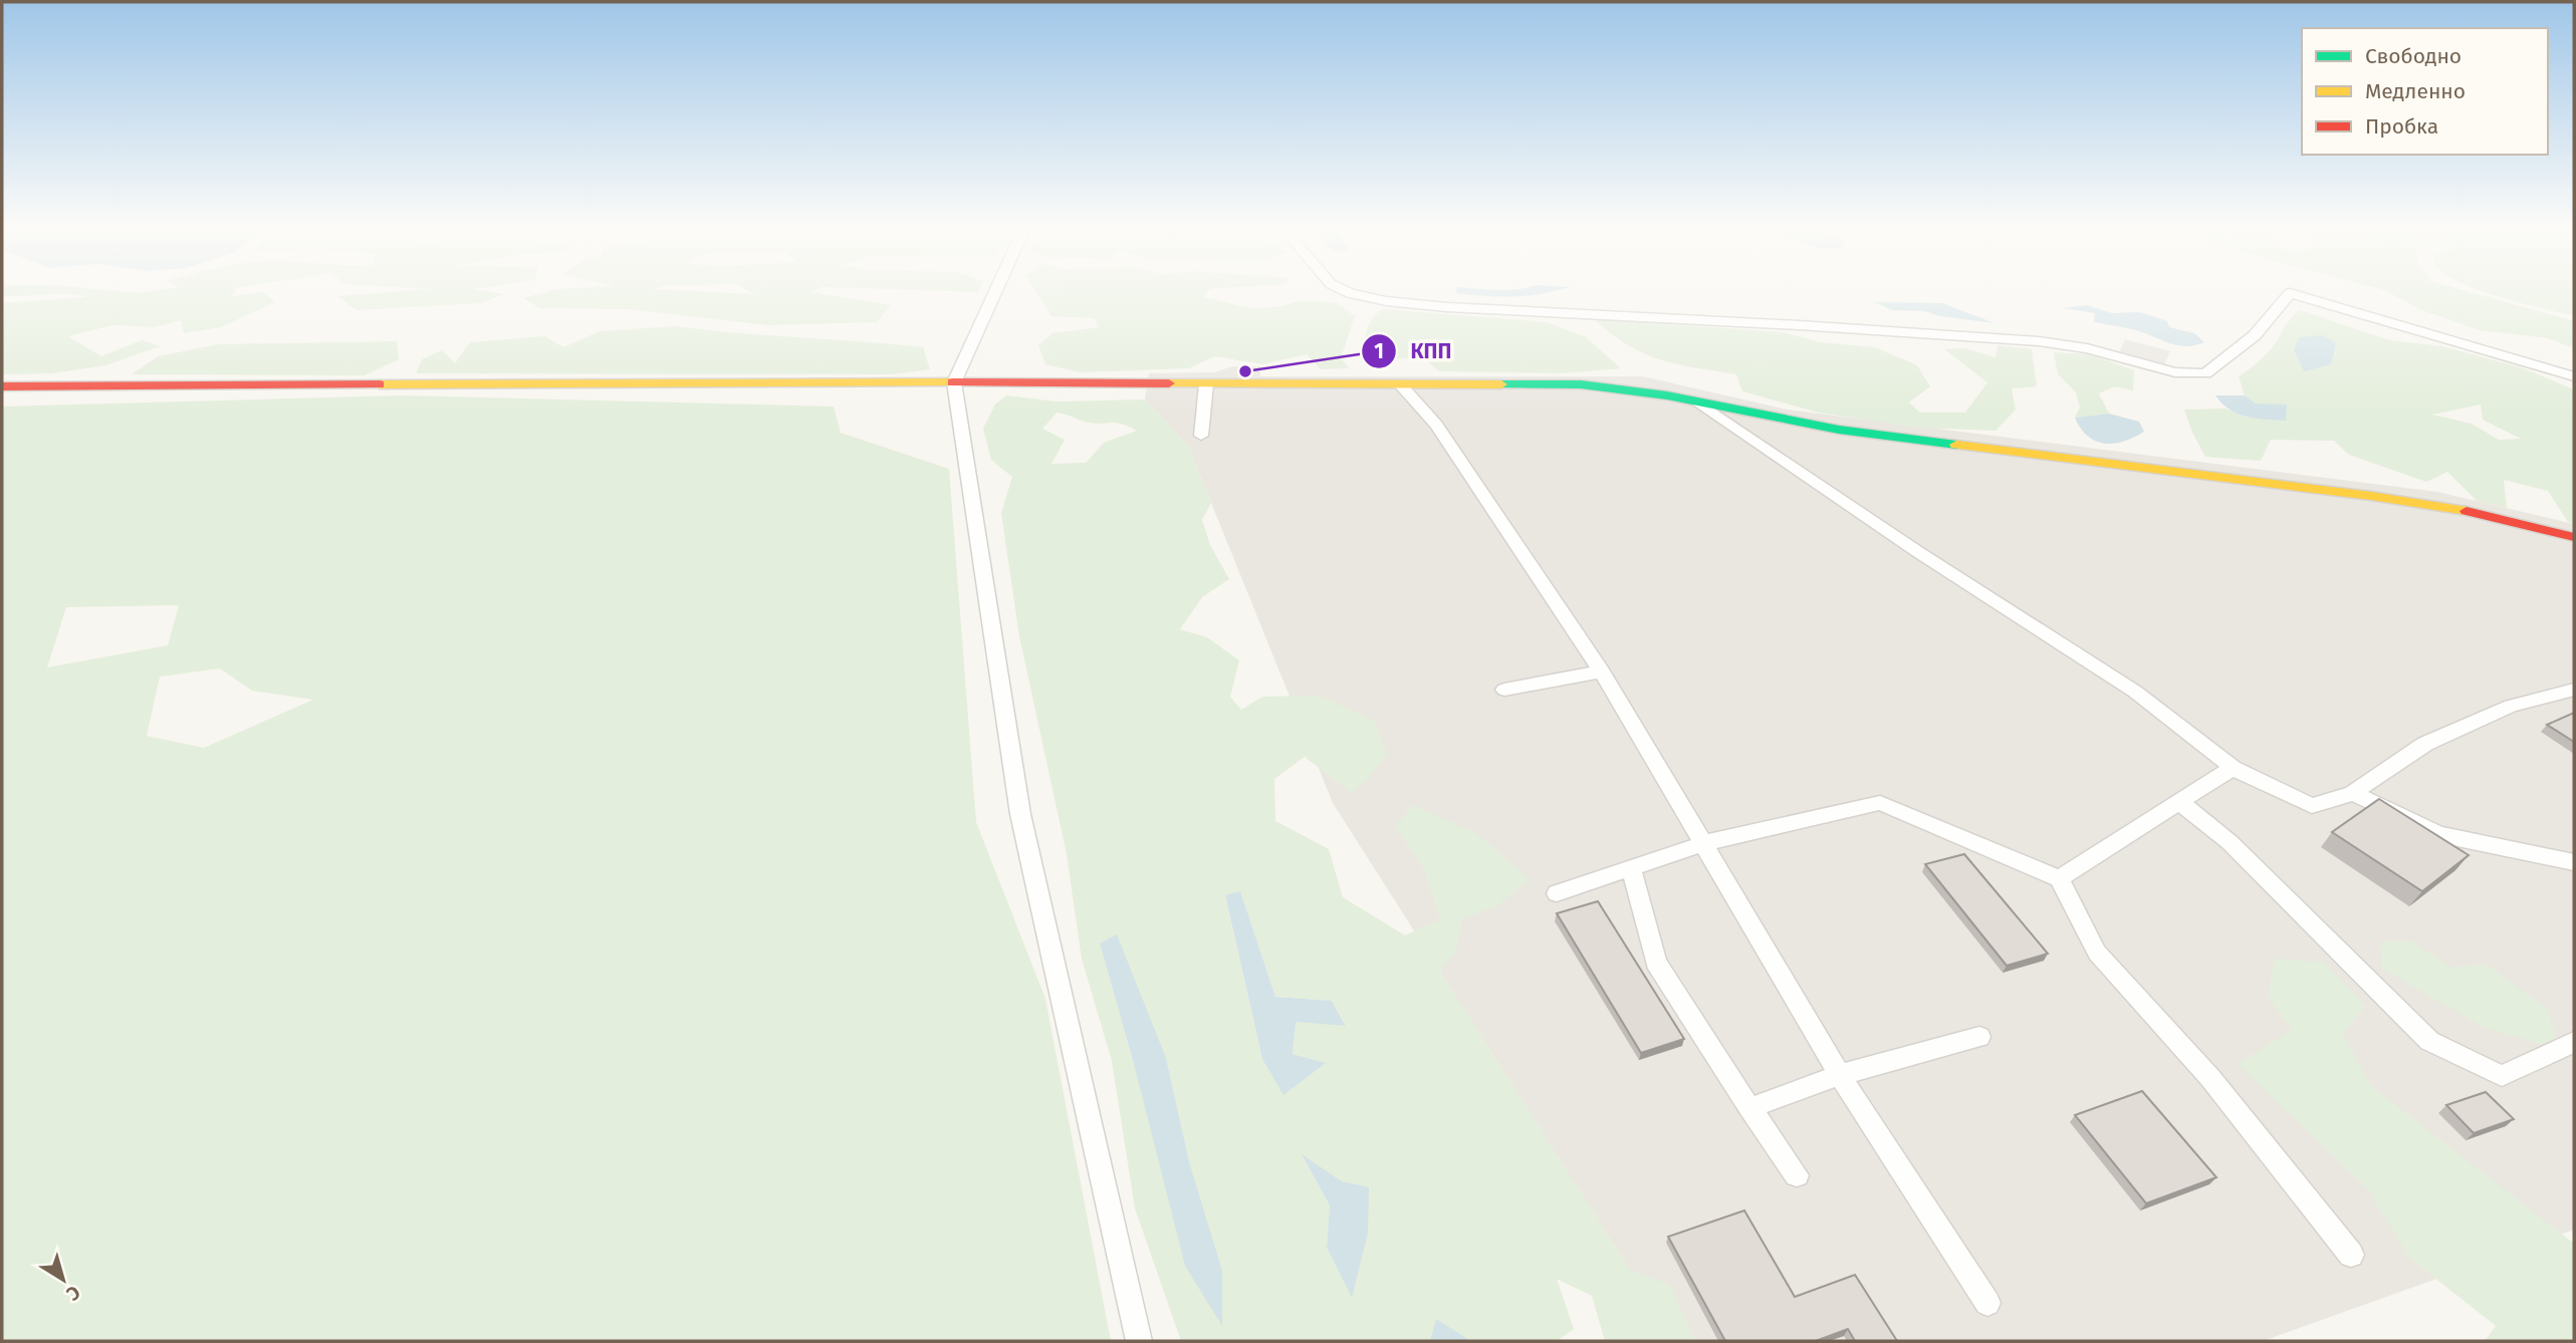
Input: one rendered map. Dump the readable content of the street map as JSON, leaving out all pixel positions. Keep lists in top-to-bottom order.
{
  "places": ["КПП"],
  "legend": ["Свободно", "Медленно", "Пробка"],
  "north": "bottom right"
}
